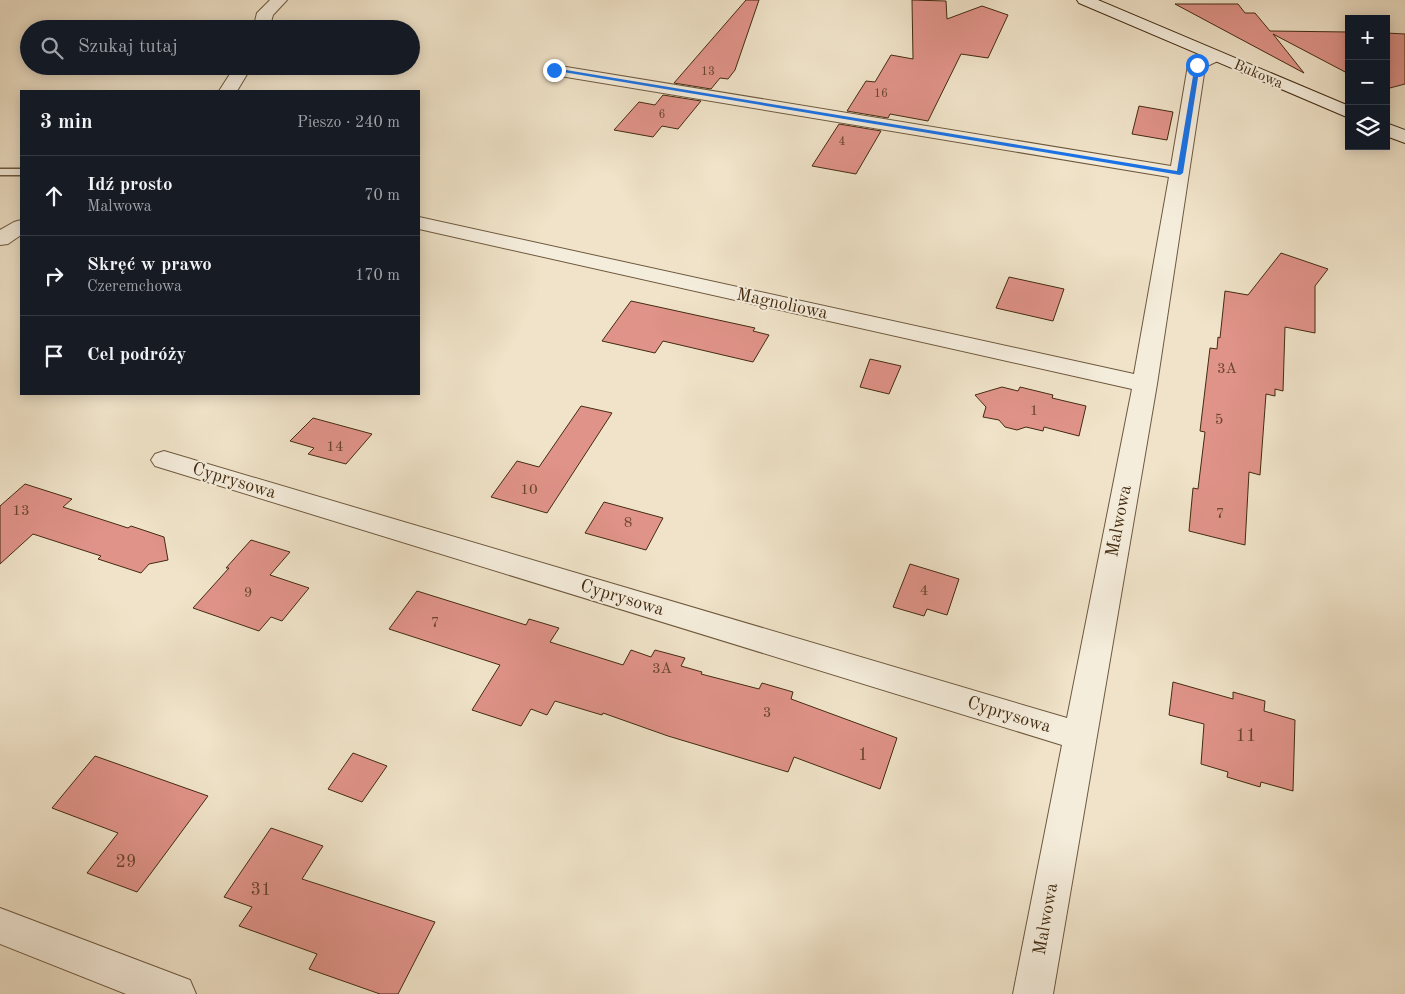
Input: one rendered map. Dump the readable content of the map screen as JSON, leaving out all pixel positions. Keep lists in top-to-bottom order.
{
  "streets": {
    "street": [
      "Bukowa",
      "Magnoliowa",
      "Cyprysowa",
      "Malwowa"
    ]
  },
  "crossings": [
    ["Bukowa", "Malwowa"],
    ["Magnoliowa", "Malwowa"],
    ["Cyprysowa", "Malwowa"]
  ],
  "house_numbers": [
    "13",
    "16",
    "6",
    "4",
    "3A",
    "1",
    "5",
    "14",
    "10",
    "13",
    "7",
    "8",
    "4",
    "9",
    "7",
    "3A",
    "3",
    "11",
    "1",
    "29",
    "31"
  ],
  "page": {
    "map_buttons": ["+", "−"],
    "search": "Szukaj tutaj",
    "heading": ["3 min", "Pieszo · 240 m"],
    "list": [
      ["Idź prosto", "Malwowa", "70 m"],
      ["Skręć w prawo", "Czeremchowa", "170 m"],
      "Cel podróży"
    ]
  }
}
